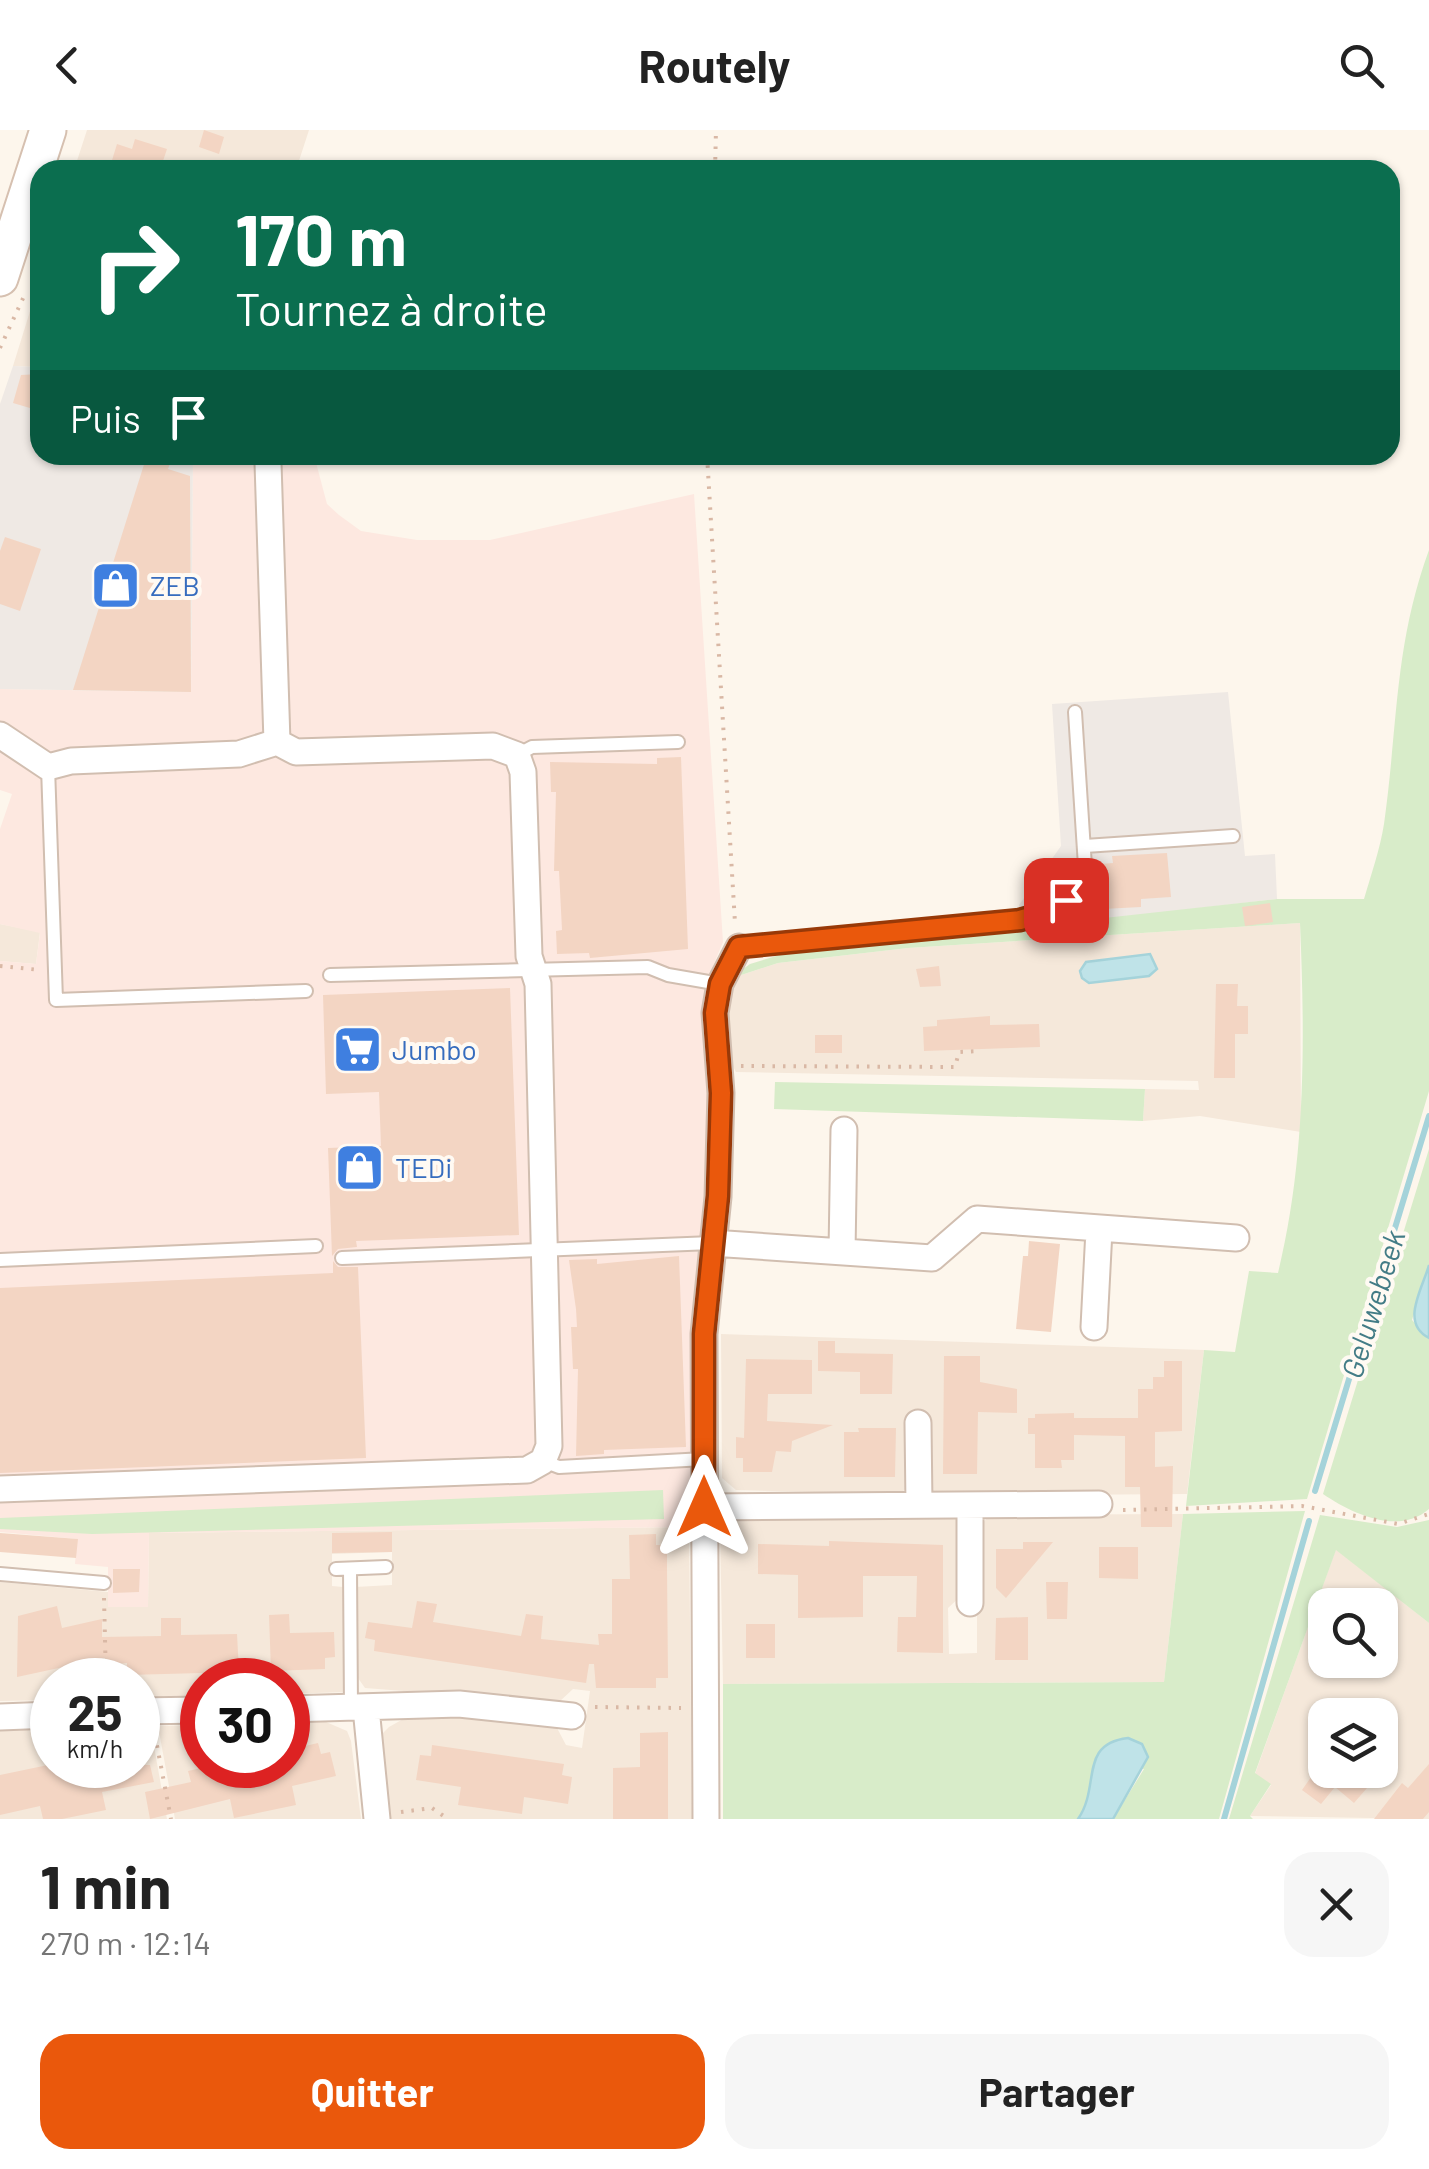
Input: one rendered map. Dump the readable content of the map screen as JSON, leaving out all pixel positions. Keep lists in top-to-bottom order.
{
  "water": ["Geluwebeek"],
  "places": {
    "shop": ["ZEB", "TEDi"],
    "supermarket": ["Jumbo"]
  },
  "page": {
    "header": "Routely",
    "turn": ["170 m", "Tournez à droite"],
    "then": "Puis",
    "speed": "25 km/h",
    "limit": "30",
    "heading": ["1 min", "270 m · 12:14"],
    "buttons": ["Quitter", "Partager"]
  }
}
